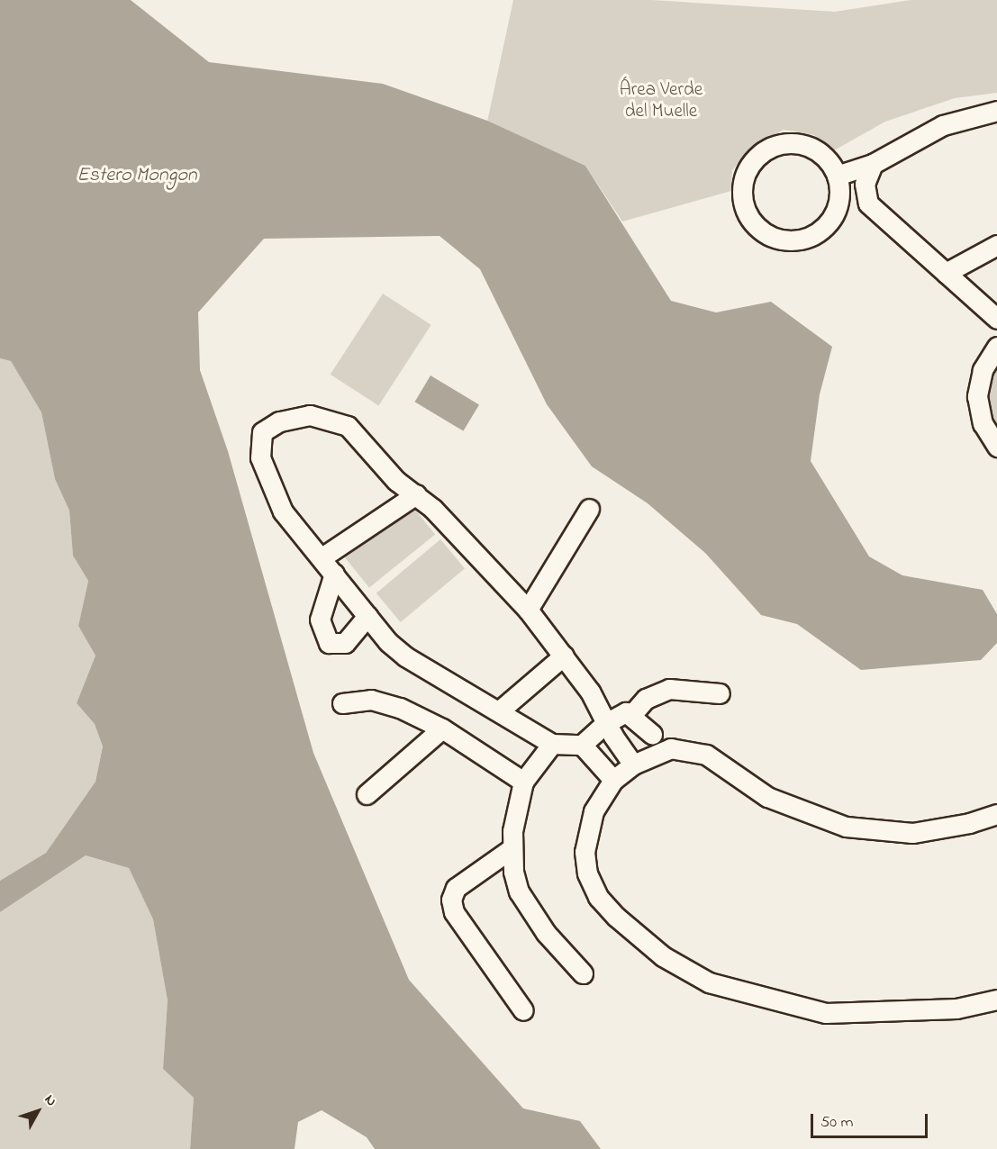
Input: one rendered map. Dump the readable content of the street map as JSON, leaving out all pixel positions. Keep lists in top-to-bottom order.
{
  "water": ["Estero Mongon"],
  "parks": ["Área Verde del Muelle"],
  "scale_bar": "50 m",
  "north": "top right"
}
